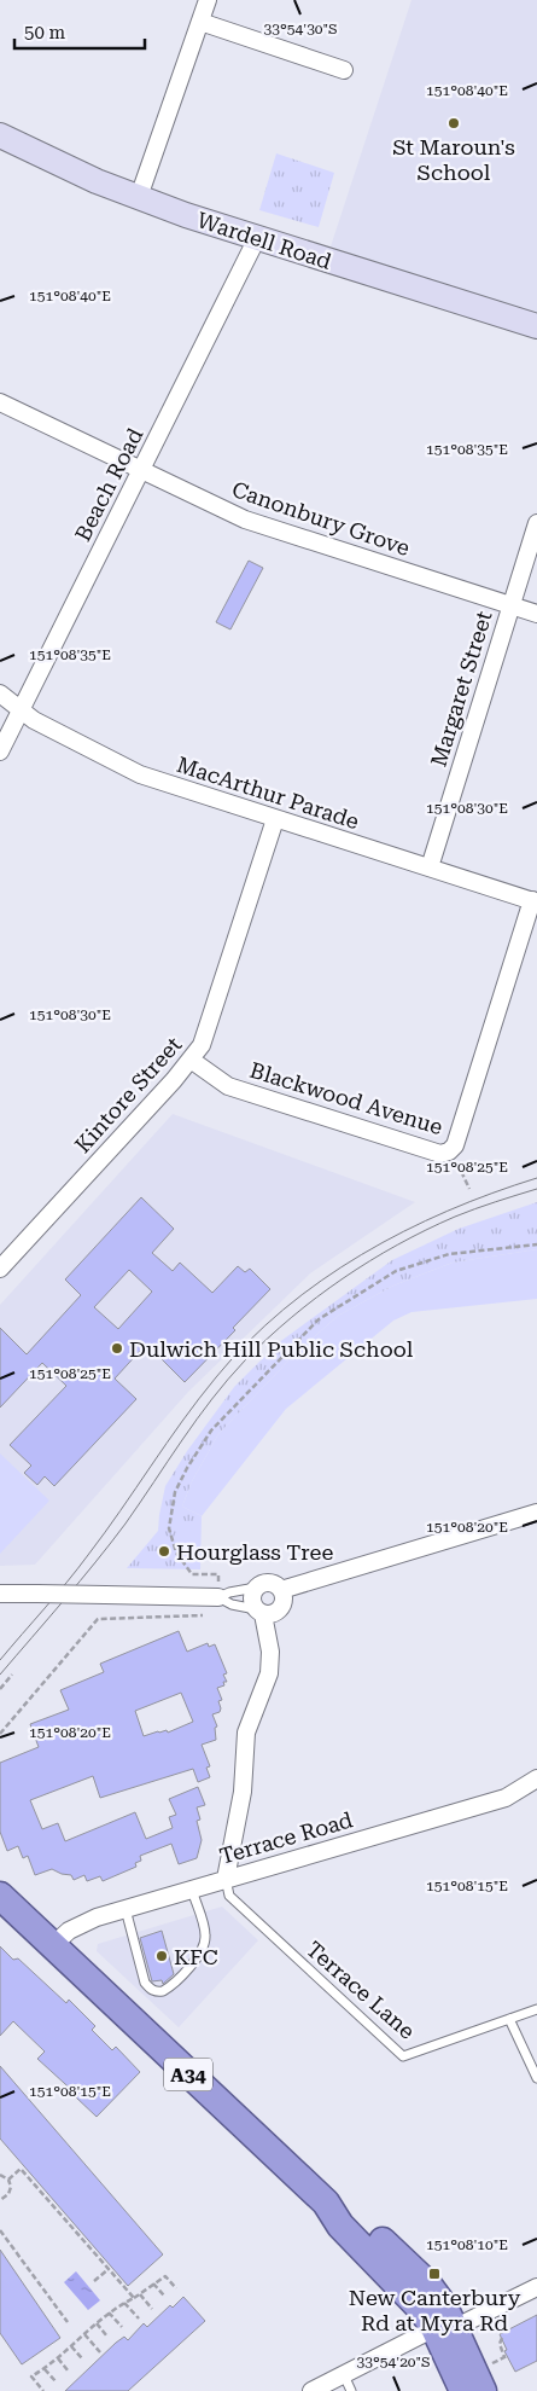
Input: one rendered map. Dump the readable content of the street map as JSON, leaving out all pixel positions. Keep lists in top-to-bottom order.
{
  "streets": {
    "highway": ["A34"],
    "main road": ["Wardell Road"],
    "street": [
      "Beach Road",
      "Canonbury Grove",
      "Margaret Street",
      "MacArthur Parade",
      "Kintore Street",
      "Blackwood Avenue",
      "Terrace Road"
    ],
    "lane": ["Terrace Lane"]
  },
  "crossings": [
    ["Wardell Road", "Beach Road"],
    ["Beach Road", "Canonbury Grove"],
    ["Beach Road", "MacArthur Parade"],
    ["Canonbury Grove", "Margaret Street"],
    ["Margaret Street", "MacArthur Parade"],
    ["MacArthur Parade", "Kintore Street"],
    ["MacArthur Parade", "Blackwood Avenue"],
    ["Kintore Street", "Blackwood Avenue"],
    ["Terrace Road", "Terrace Lane"],
    ["Terrace Road", "A34"]
  ],
  "places": {
    "other": [
      "St Maroun's School",
      "Dulwich Hill Public School",
      "Hourglass Tree",
      "KFC"
    ],
    "transit": ["New Canterbury Rd at Myra Rd"]
  },
  "scale_bar": "50 m",
  "coordinates": [
    "33°54'30\"S",
    "151°08'40\"E",
    "151°08'35\"E",
    "151°08'30\"E",
    "151°08'25\"E",
    "151°08'20\"E",
    "151°08'15\"E",
    "151°08'10\"E",
    "33°54'20\"S"
  ]
}
